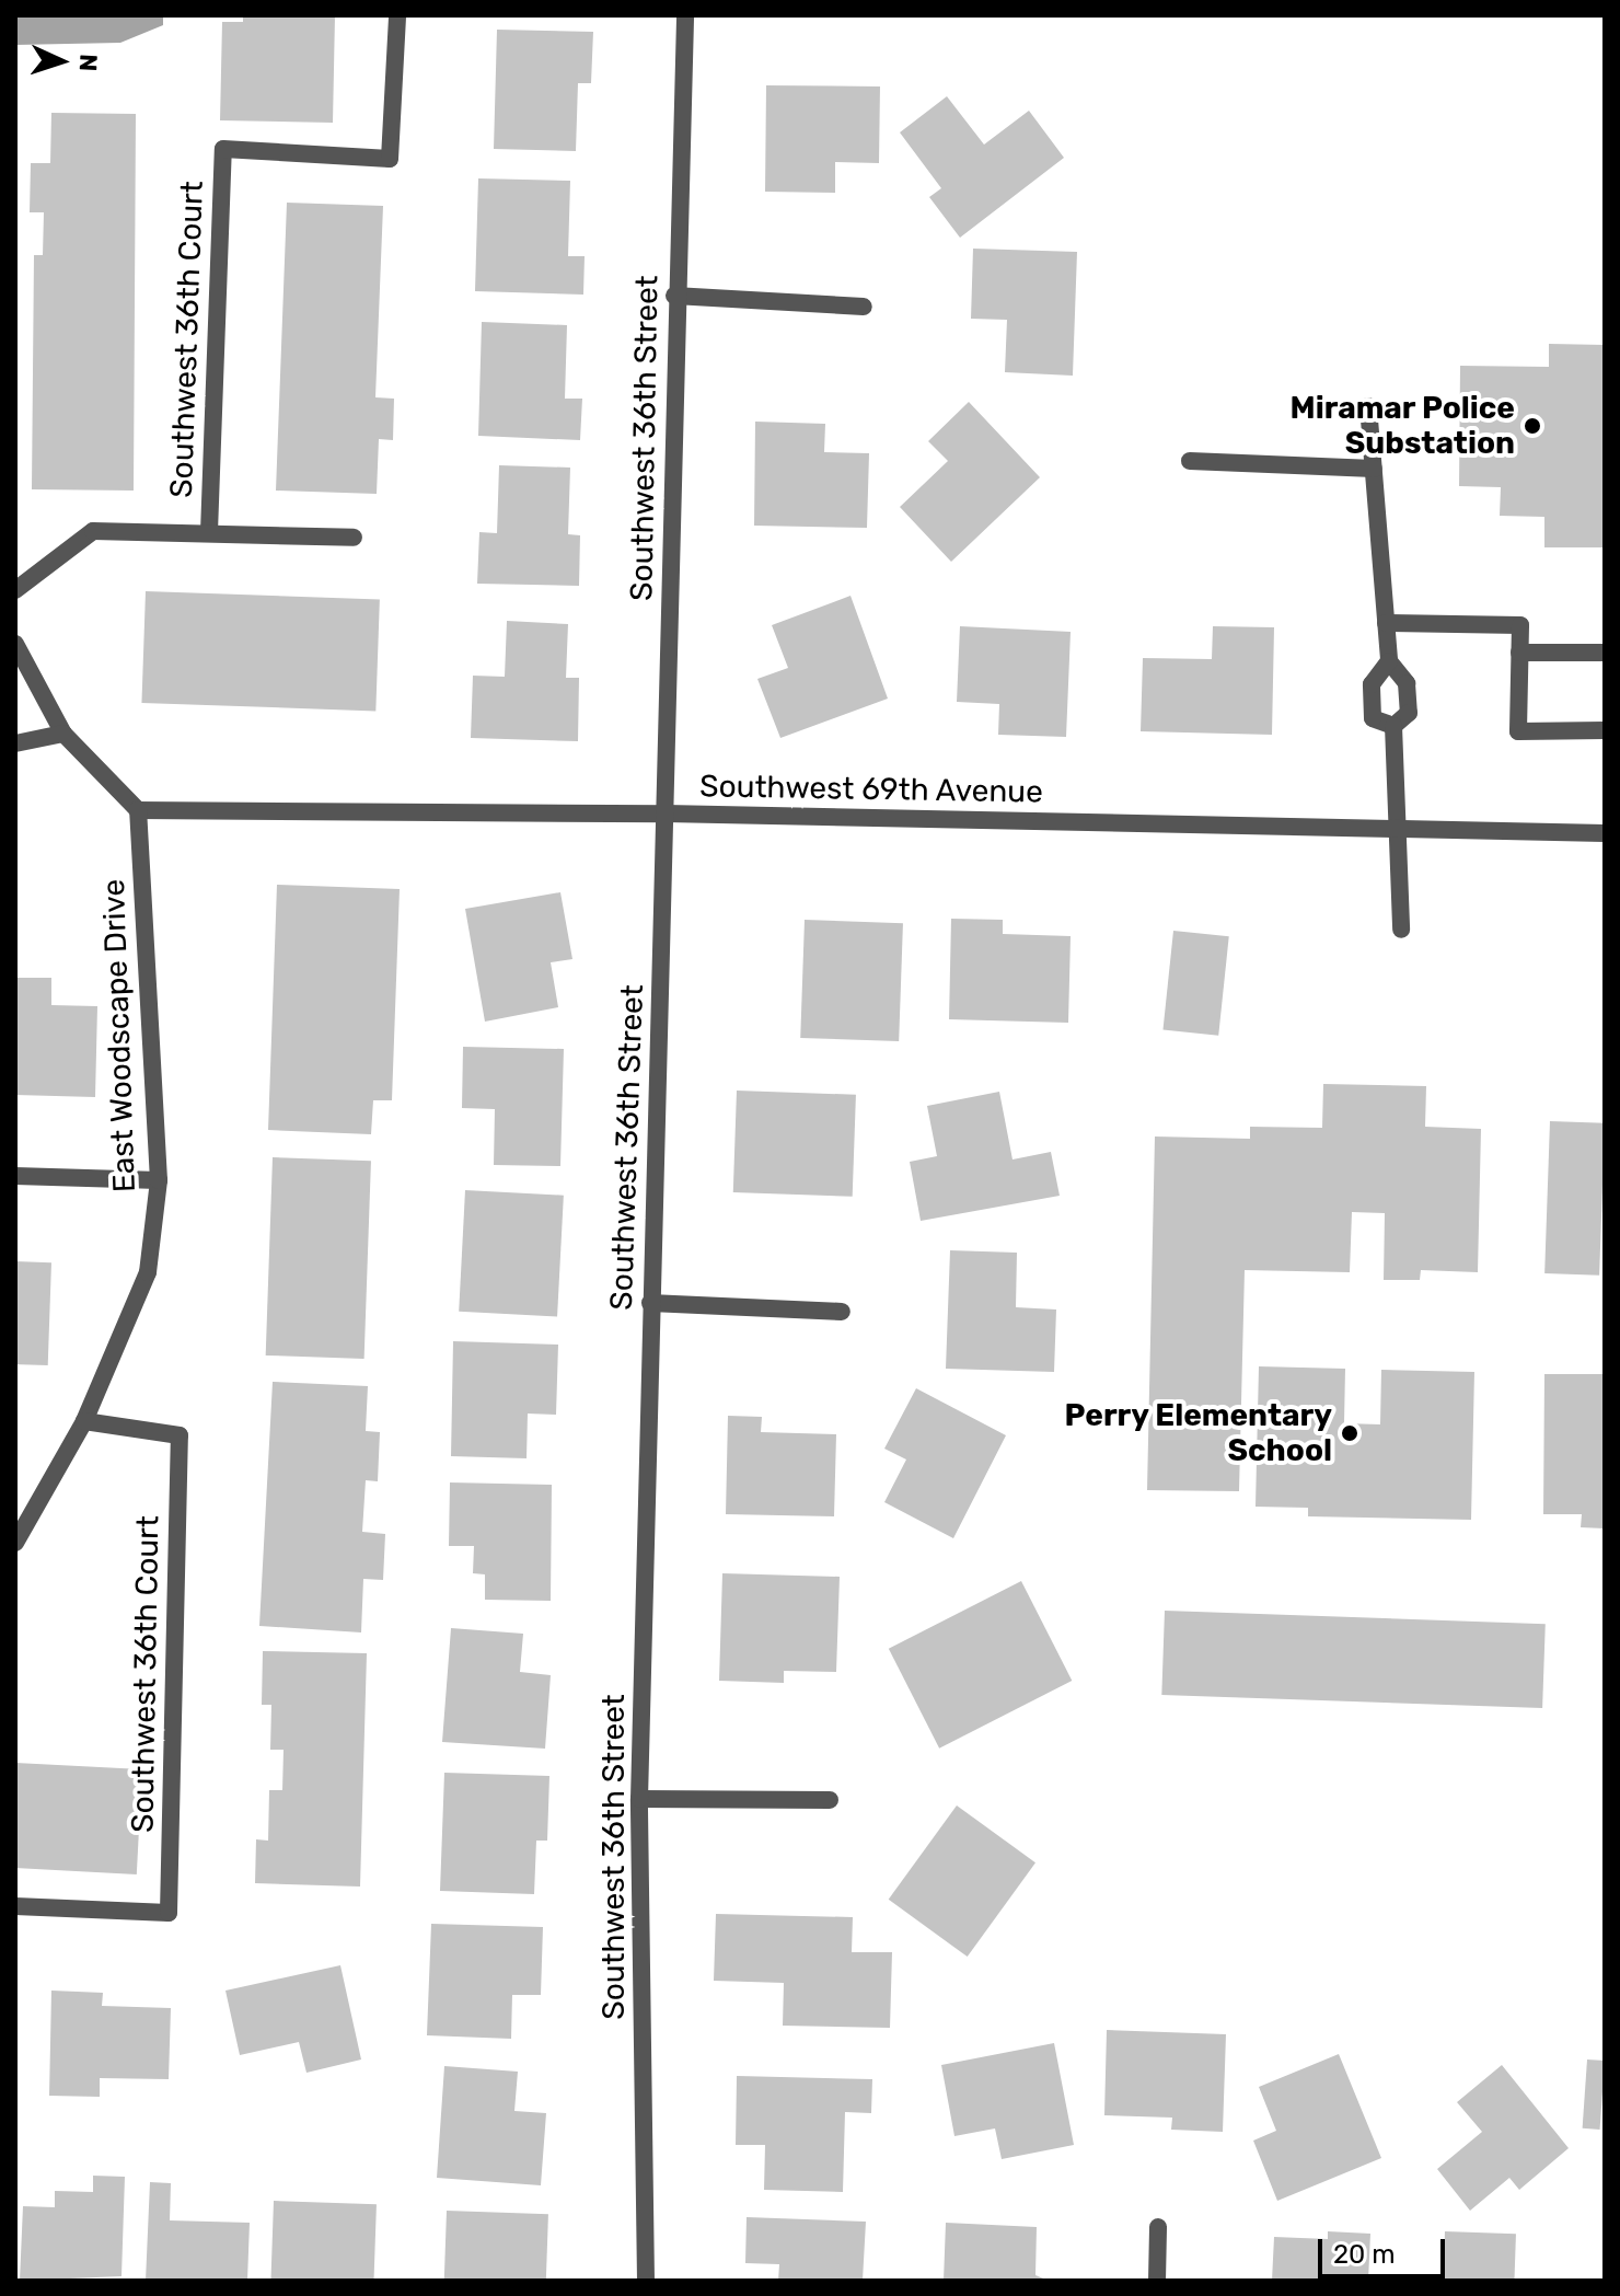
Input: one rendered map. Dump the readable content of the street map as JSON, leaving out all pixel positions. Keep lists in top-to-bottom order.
{
  "streets": {
    "street": [
      "Southwest 36th Court",
      "Southwest 36th Street",
      "Southwest 69th Avenue",
      "East Woodscape Drive"
    ]
  },
  "crossings": [
    ["Southwest 36th Court", "East Woodscape Drive"],
    ["Southwest 36th Street", "Southwest 69th Avenue"],
    ["Southwest 69th Avenue", "East Woodscape Drive"]
  ],
  "places": ["Miramar Police Substation", "Perry Elementary School"],
  "scale_bar": "20 m",
  "north": "right"
}
